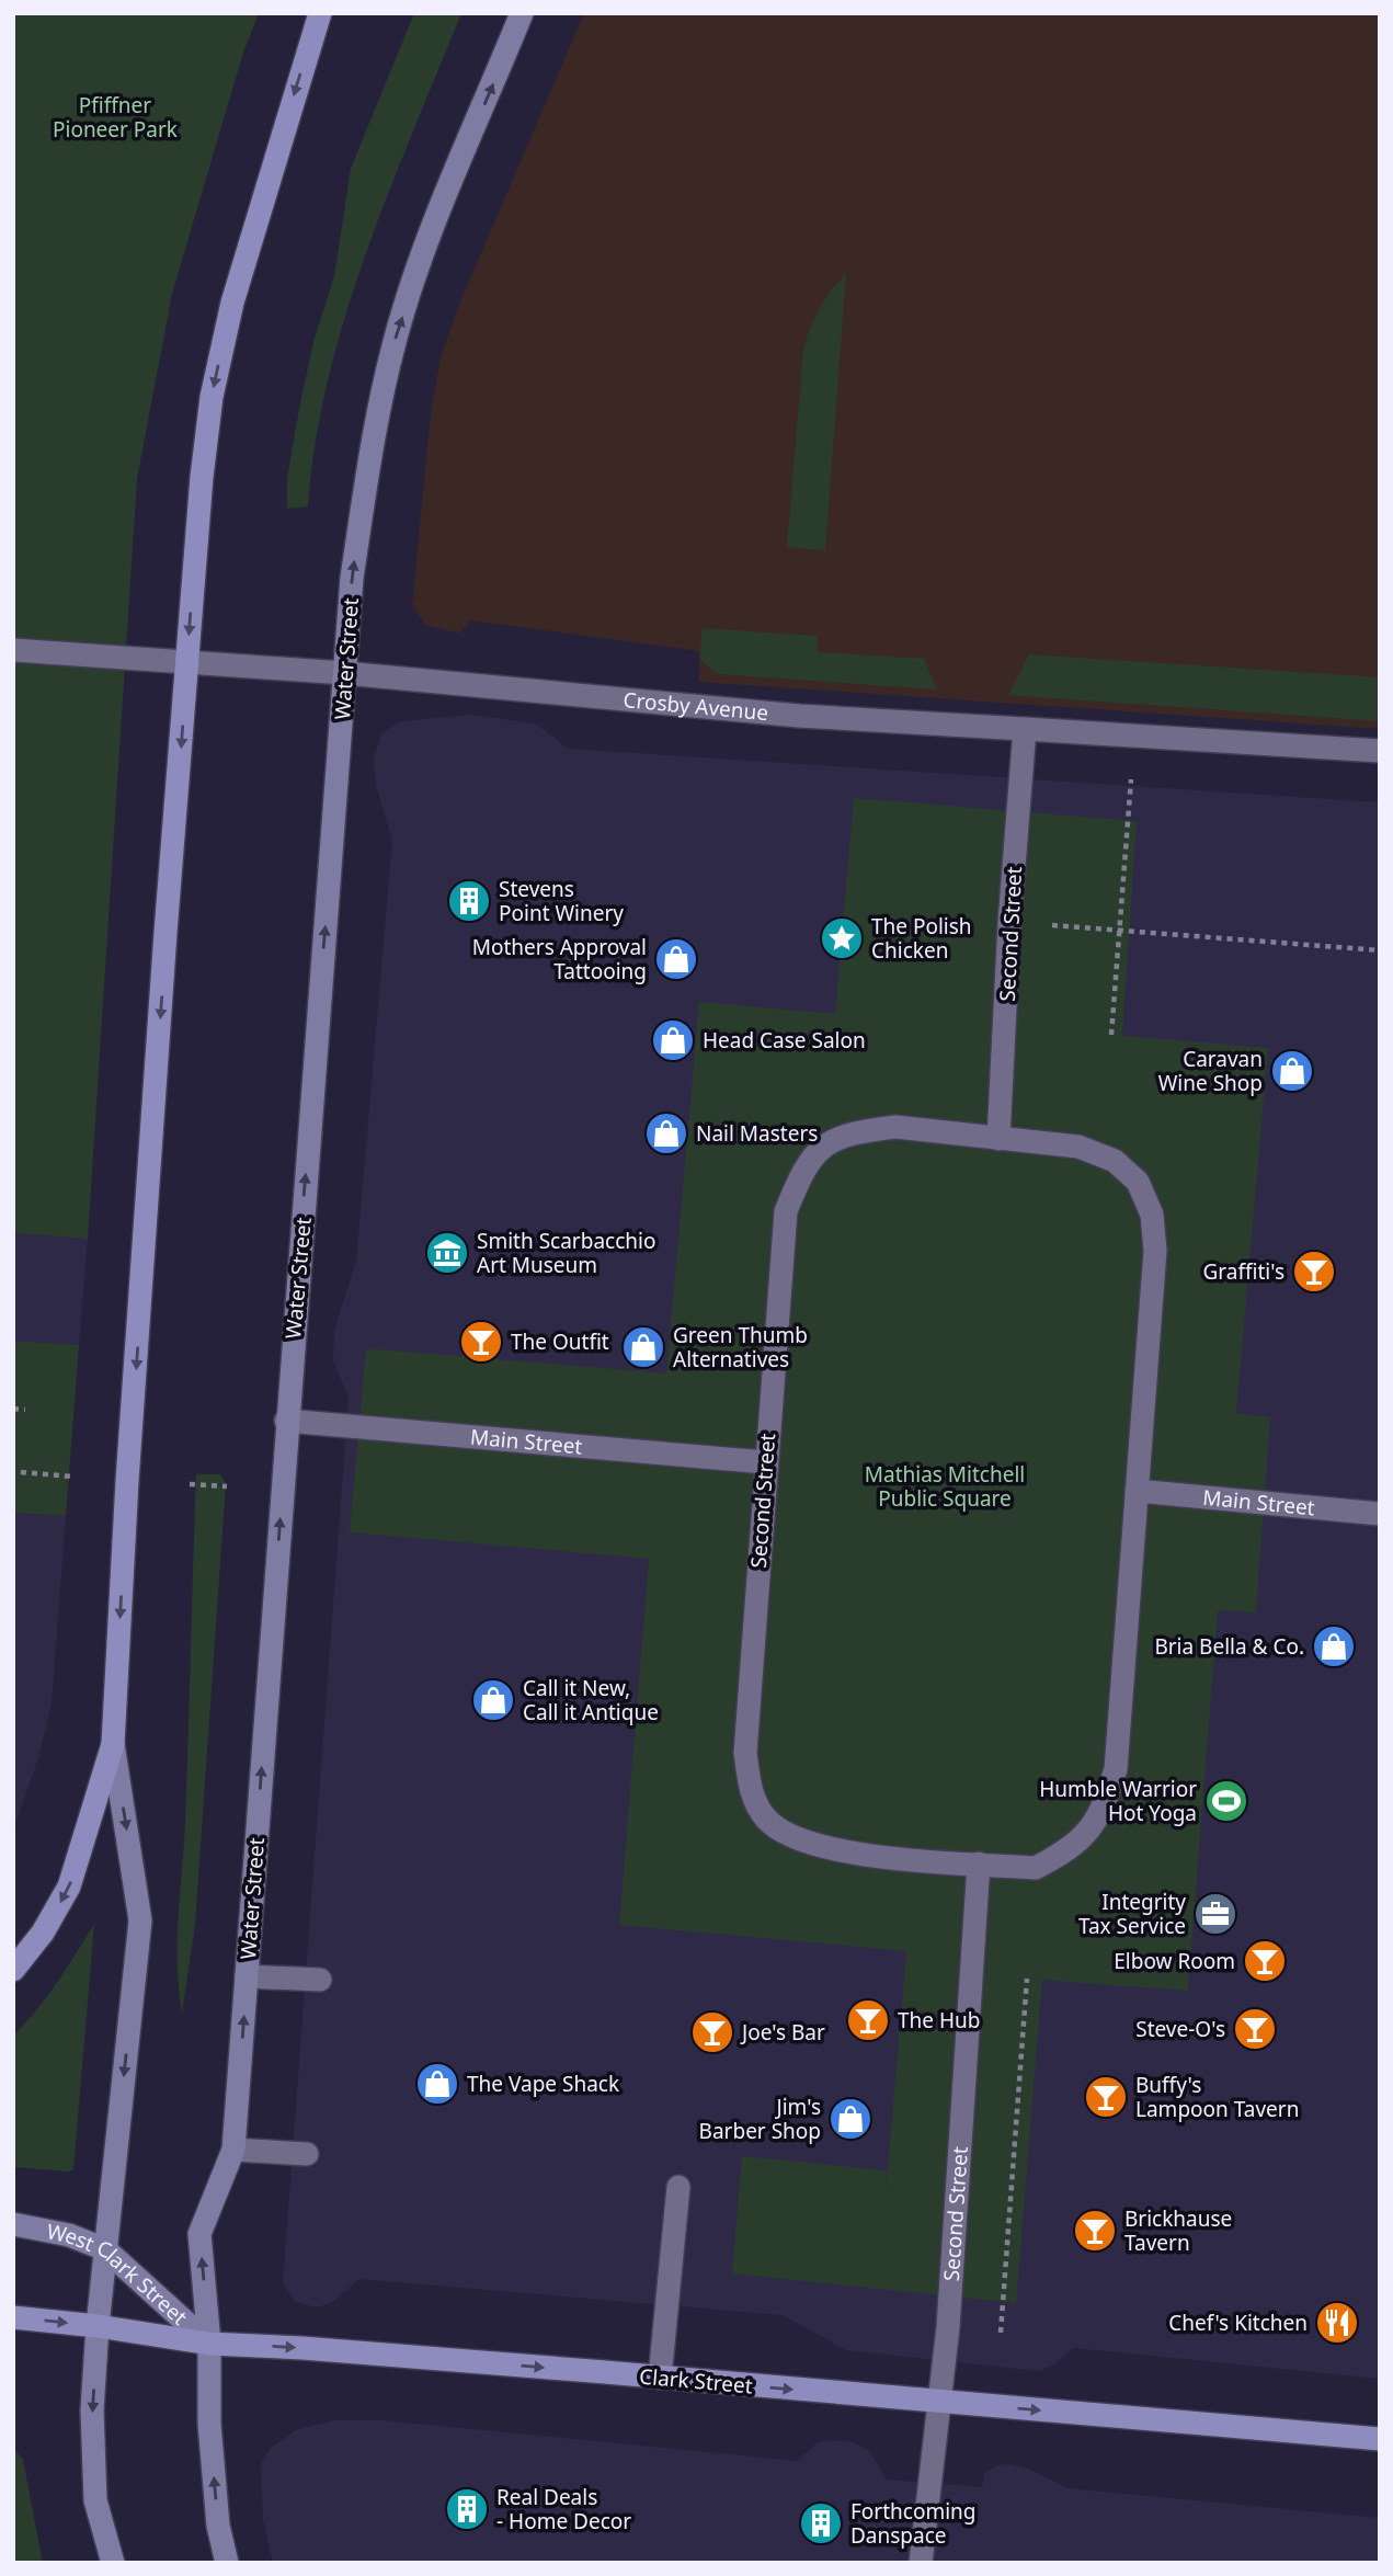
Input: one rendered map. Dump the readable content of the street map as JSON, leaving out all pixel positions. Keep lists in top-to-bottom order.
{
  "streets": {
    "main road": ["Clark Street"],
    "street": [
      "Water Street",
      "Crosby Avenue",
      "Second Street",
      "Main Street",
      "West Clark Street"
    ]
  },
  "crossings": [
    ["Water Street", "Crosby Avenue"],
    ["Water Street", "Main Street"],
    ["Water Street", "West Clark Street"],
    ["Water Street", "Clark Street"],
    ["Crosby Avenue", "Second Street"],
    ["Second Street", "Main Street"],
    ["Second Street", "Clark Street"],
    ["West Clark Street", "Clark Street"]
  ],
  "one_way": ["Clark Street"],
  "parks": ["Pfiffner Pioneer Park", "Mathias Mitchell Public Square"],
  "places": {
    "building": ["Stevens Point Winery", "Real Deals - Home Decor", "Forthcoming Danspace"],
    "place": ["The Polish Chicken"],
    "shop": [
      "Mothers Approval Tattooing",
      "Head Case Salon",
      "Caravan Wine Shop",
      "Nail Masters",
      "Green Thumb Alternatives",
      "Bria Bella & Co.",
      "Call it New, Call it Antique",
      "The Vape Shack",
      "Jim's Barber Shop"
    ],
    "museum": ["Smith Scarbacchio Art Museum"],
    "bar": [
      "Graffiti's",
      "The Outfit",
      "Elbow Room",
      "The Hub",
      "Steve-O's",
      "Joe's Bar",
      "Buffy's Lampoon Tavern",
      "Brickhause Tavern"
    ],
    "sports": ["Humble Warrior Hot Yoga"],
    "office": ["Integrity Tax Service"],
    "restaurant": ["Chef's Kitchen"]
  }
}
